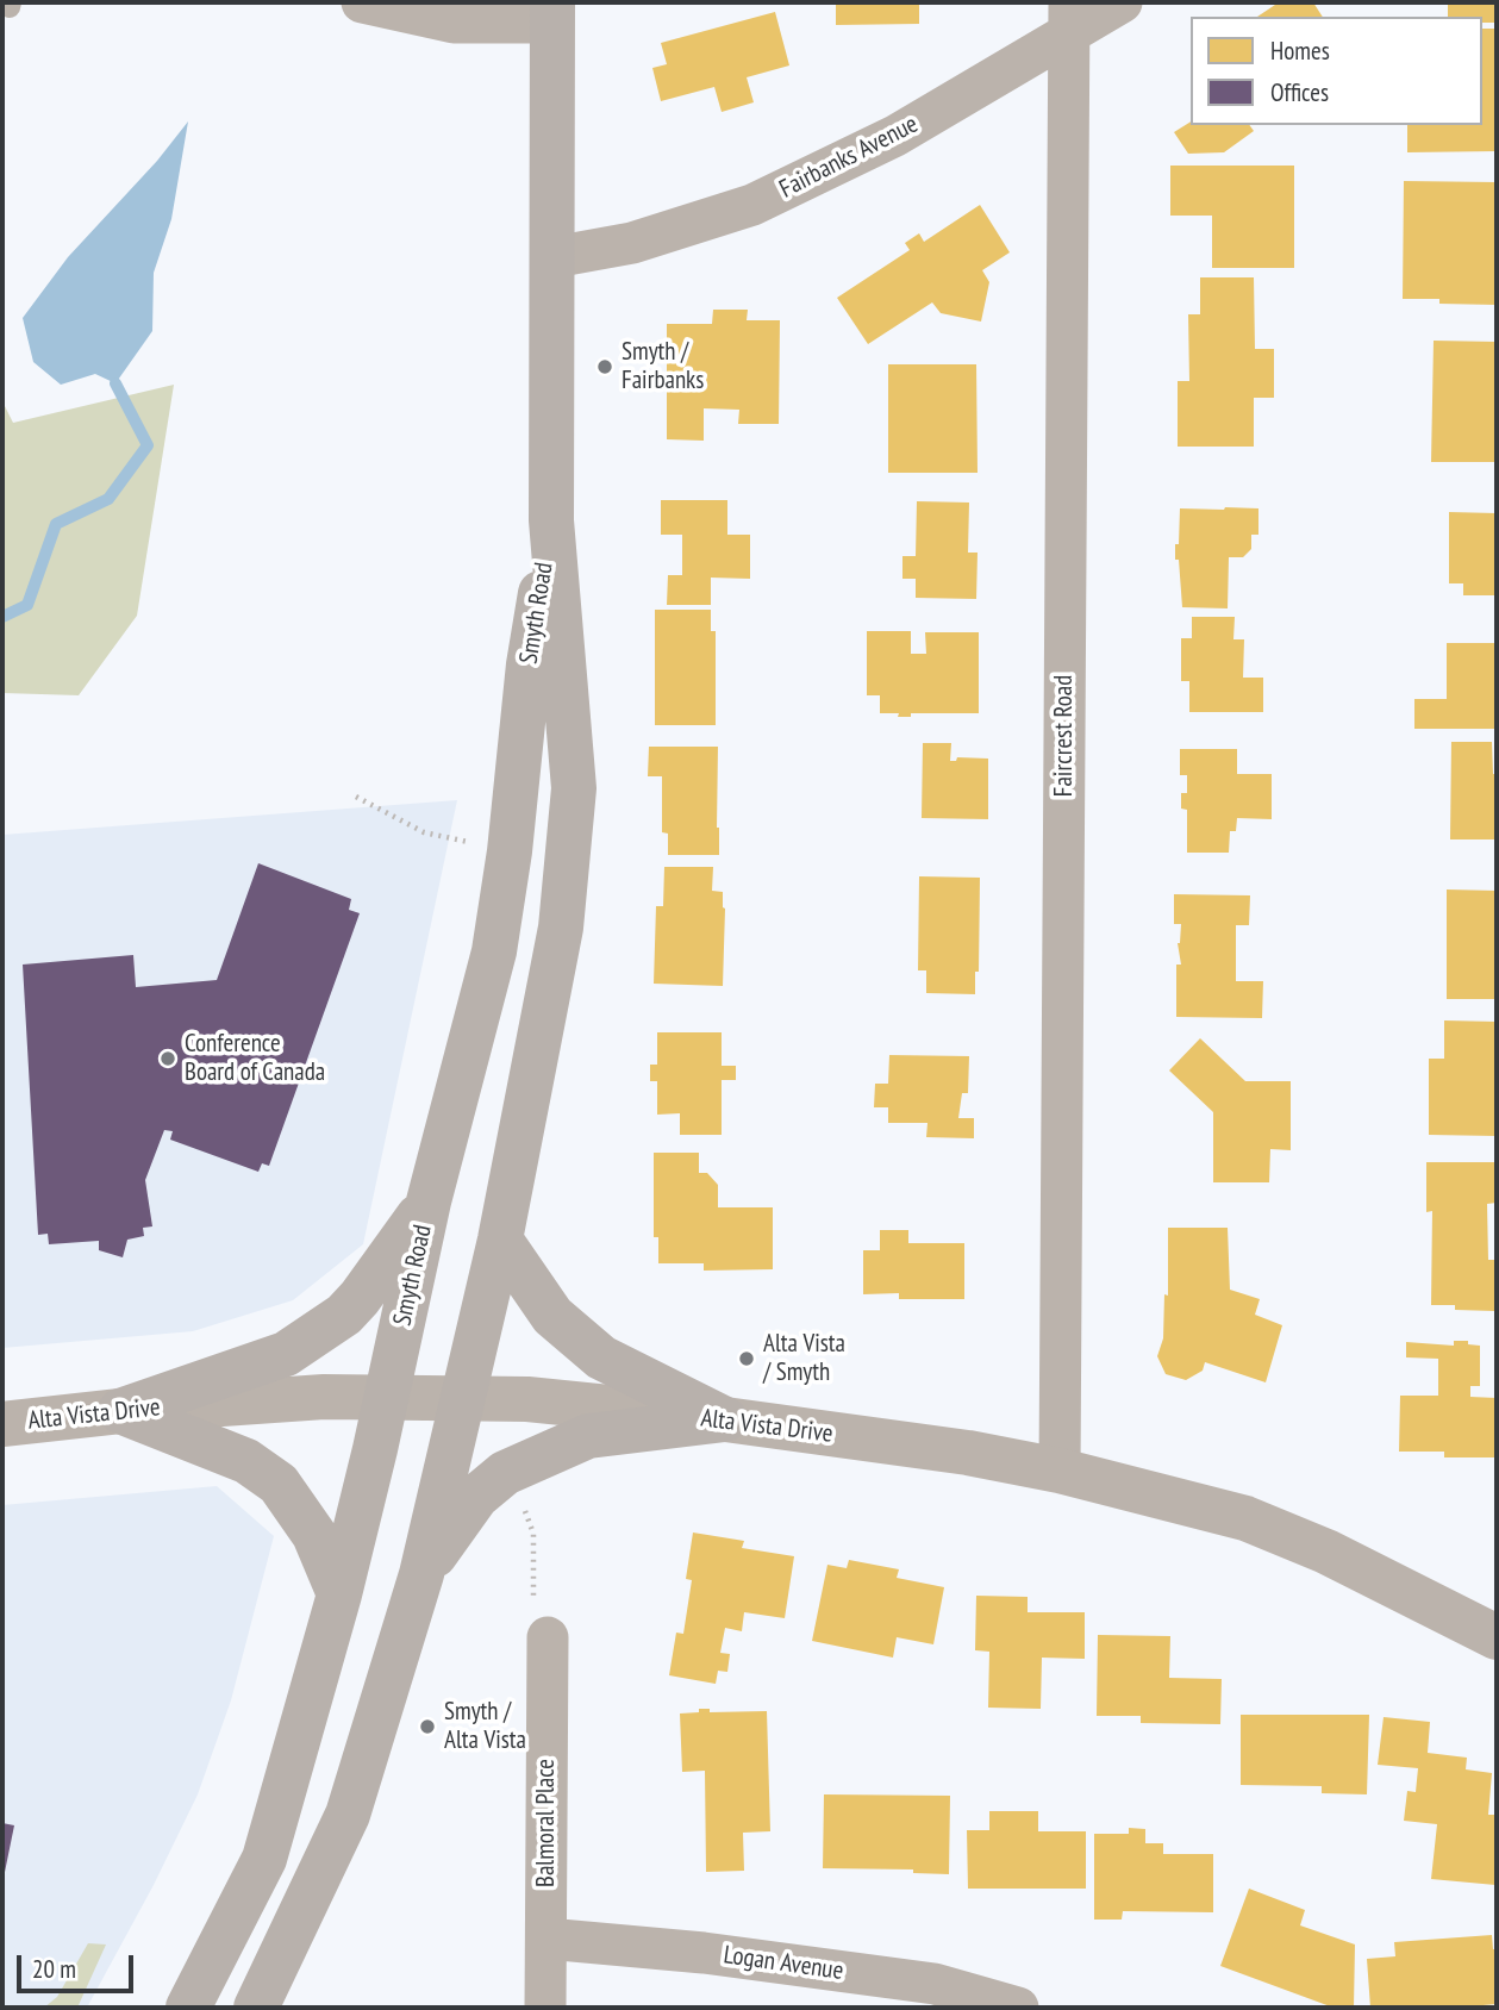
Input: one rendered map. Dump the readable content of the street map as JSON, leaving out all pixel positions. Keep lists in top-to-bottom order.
{
  "streets": {
    "main road": ["Smyth Road"],
    "street": [
      "Fairbanks Avenue",
      "Faircrest Road",
      "Alta Vista Drive",
      "Balmoral Place",
      "Logan Avenue"
    ]
  },
  "crossings": [
    ["Fairbanks Avenue", "Smyth Road"],
    ["Fairbanks Avenue", "Faircrest Road"],
    ["Smyth Road", "Alta Vista Drive"],
    ["Faircrest Road", "Alta Vista Drive"],
    ["Balmoral Place", "Logan Avenue"]
  ],
  "places": [
    "Smyth / Fairbanks",
    "Conference Board of Canada",
    "Alta Vista / Smyth",
    "Smyth / Alta Vista"
  ],
  "legend": ["Homes", "Offices"],
  "scale_bar": "20 m"
}
